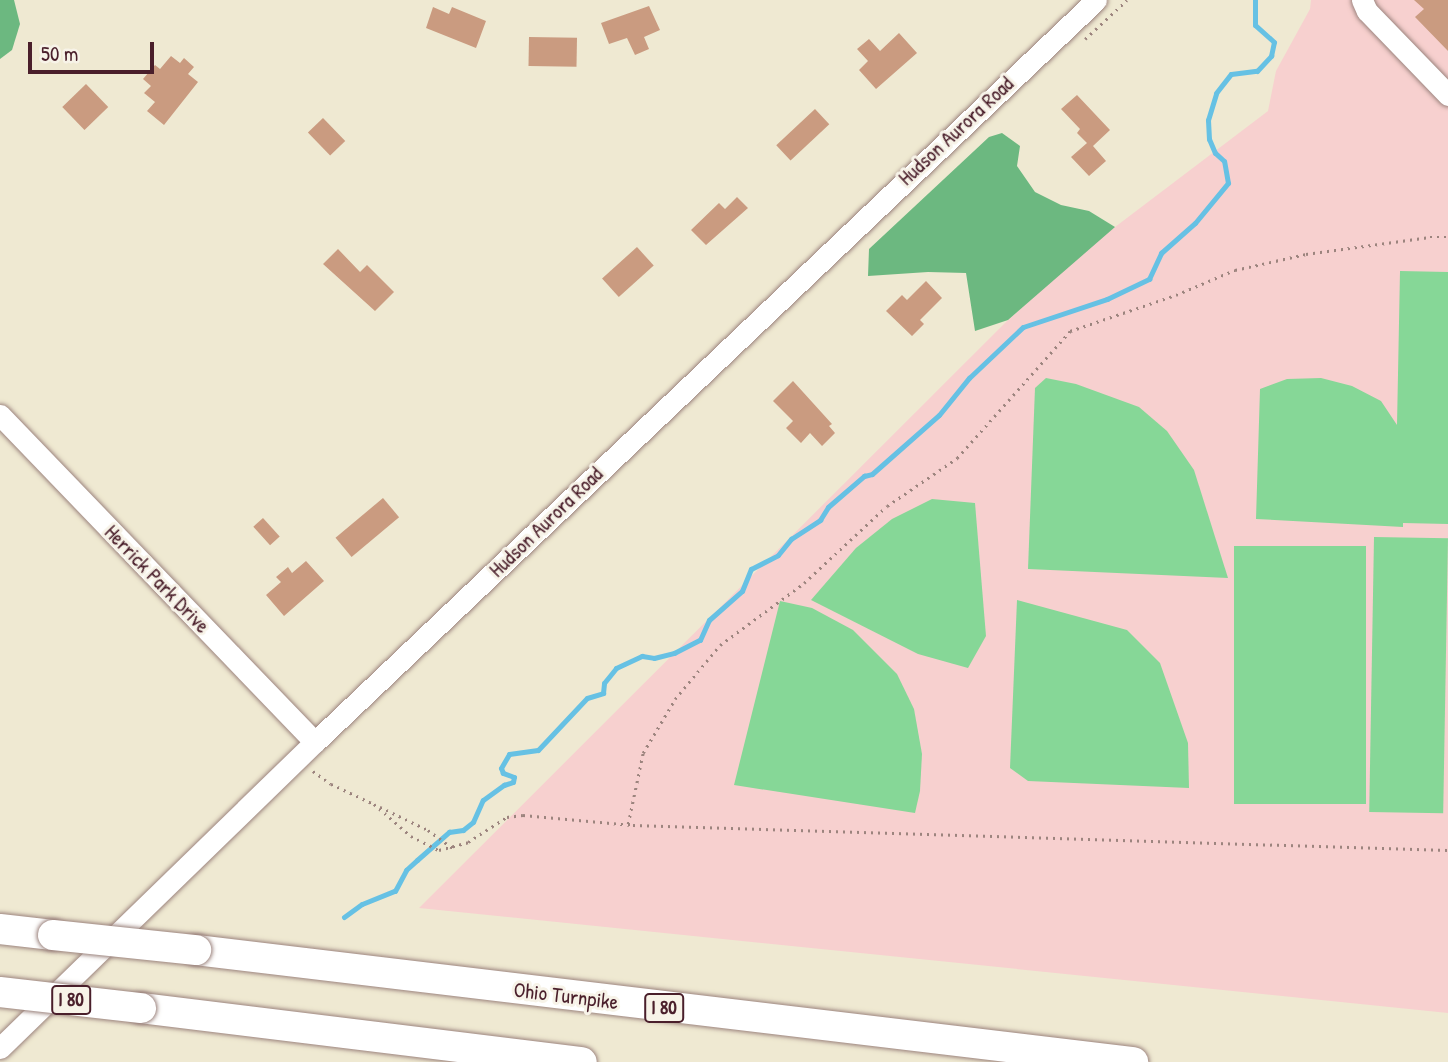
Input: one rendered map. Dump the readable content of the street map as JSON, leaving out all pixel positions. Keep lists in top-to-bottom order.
{
  "streets": {
    "highway": ["Ohio Turnpike", "I 80"],
    "street": ["Hudson Aurora Road", "Herrick Park Drive"]
  },
  "crossings": [
    ["Hudson Aurora Road", "Herrick Park Drive"]
  ],
  "scale_bar": "50 m"
}
